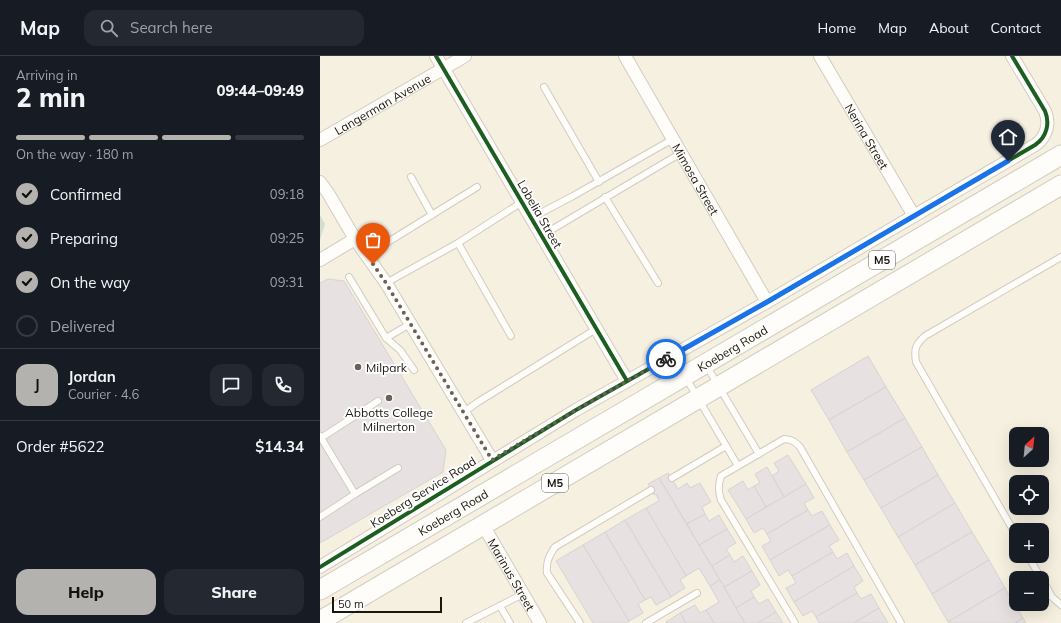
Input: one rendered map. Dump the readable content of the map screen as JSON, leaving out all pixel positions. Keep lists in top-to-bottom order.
{
  "streets": {
    "main road": ["M5", "Koeberg Road"],
    "street": [
      "Langerman Avenue",
      "Nerina Street",
      "Mimosa Street",
      "Lobelia Street",
      "Koeberg Service Road",
      "Marinus Street"
    ]
  },
  "crossings": [
    ["Langerman Avenue", "Lobelia Street"],
    ["Nerina Street", "Koeberg Service Road"],
    ["Mimosa Street", "Koeberg Service Road"],
    ["Lobelia Street", "Koeberg Service Road"],
    ["M5", "Marinus Street"]
  ],
  "places": ["Milpark", "Abbotts College Milnerton"],
  "scale_bar": "50 m",
  "north": "top right",
  "page": {
    "header": "Map",
    "search": "Search here",
    "nav": [
      "Home",
      "Map",
      "About",
      "Contact"
    ],
    "heading": ["2 min", "Arriving in", "09:44–09:49"],
    "panel": [
      "Jordan",
      "Courier · 4.6",
      "Order #5622",
      "$14.34"
    ],
    "bar": "On the way · 180 m",
    "list": [
      ["Confirmed", "09:18"],
      ["Preparing", "09:25"],
      ["On the way", "09:31"],
      "Delivered"
    ],
    "round": "J",
    "map_buttons": ["+", "−"],
    "buttons": ["Help", "Share"],
    "scale": "50 m"
  }
}
